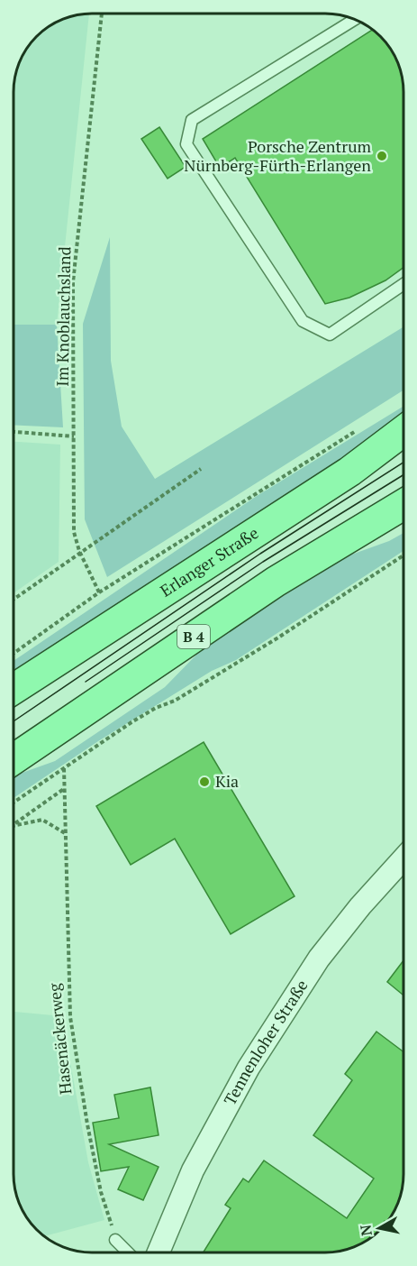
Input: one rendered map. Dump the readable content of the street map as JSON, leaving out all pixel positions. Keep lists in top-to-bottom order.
{
  "streets": {
    "main road": ["Erlanger Straße", "B 4"],
    "street": ["Tennenloher Straße"],
    "path": ["Im Knoblauchsland", "Hasenäckerweg"]
  },
  "places": ["Porsche Zentrum Nürnberg-Fürth-Erlangen", "Kia"],
  "north": "left"
}
